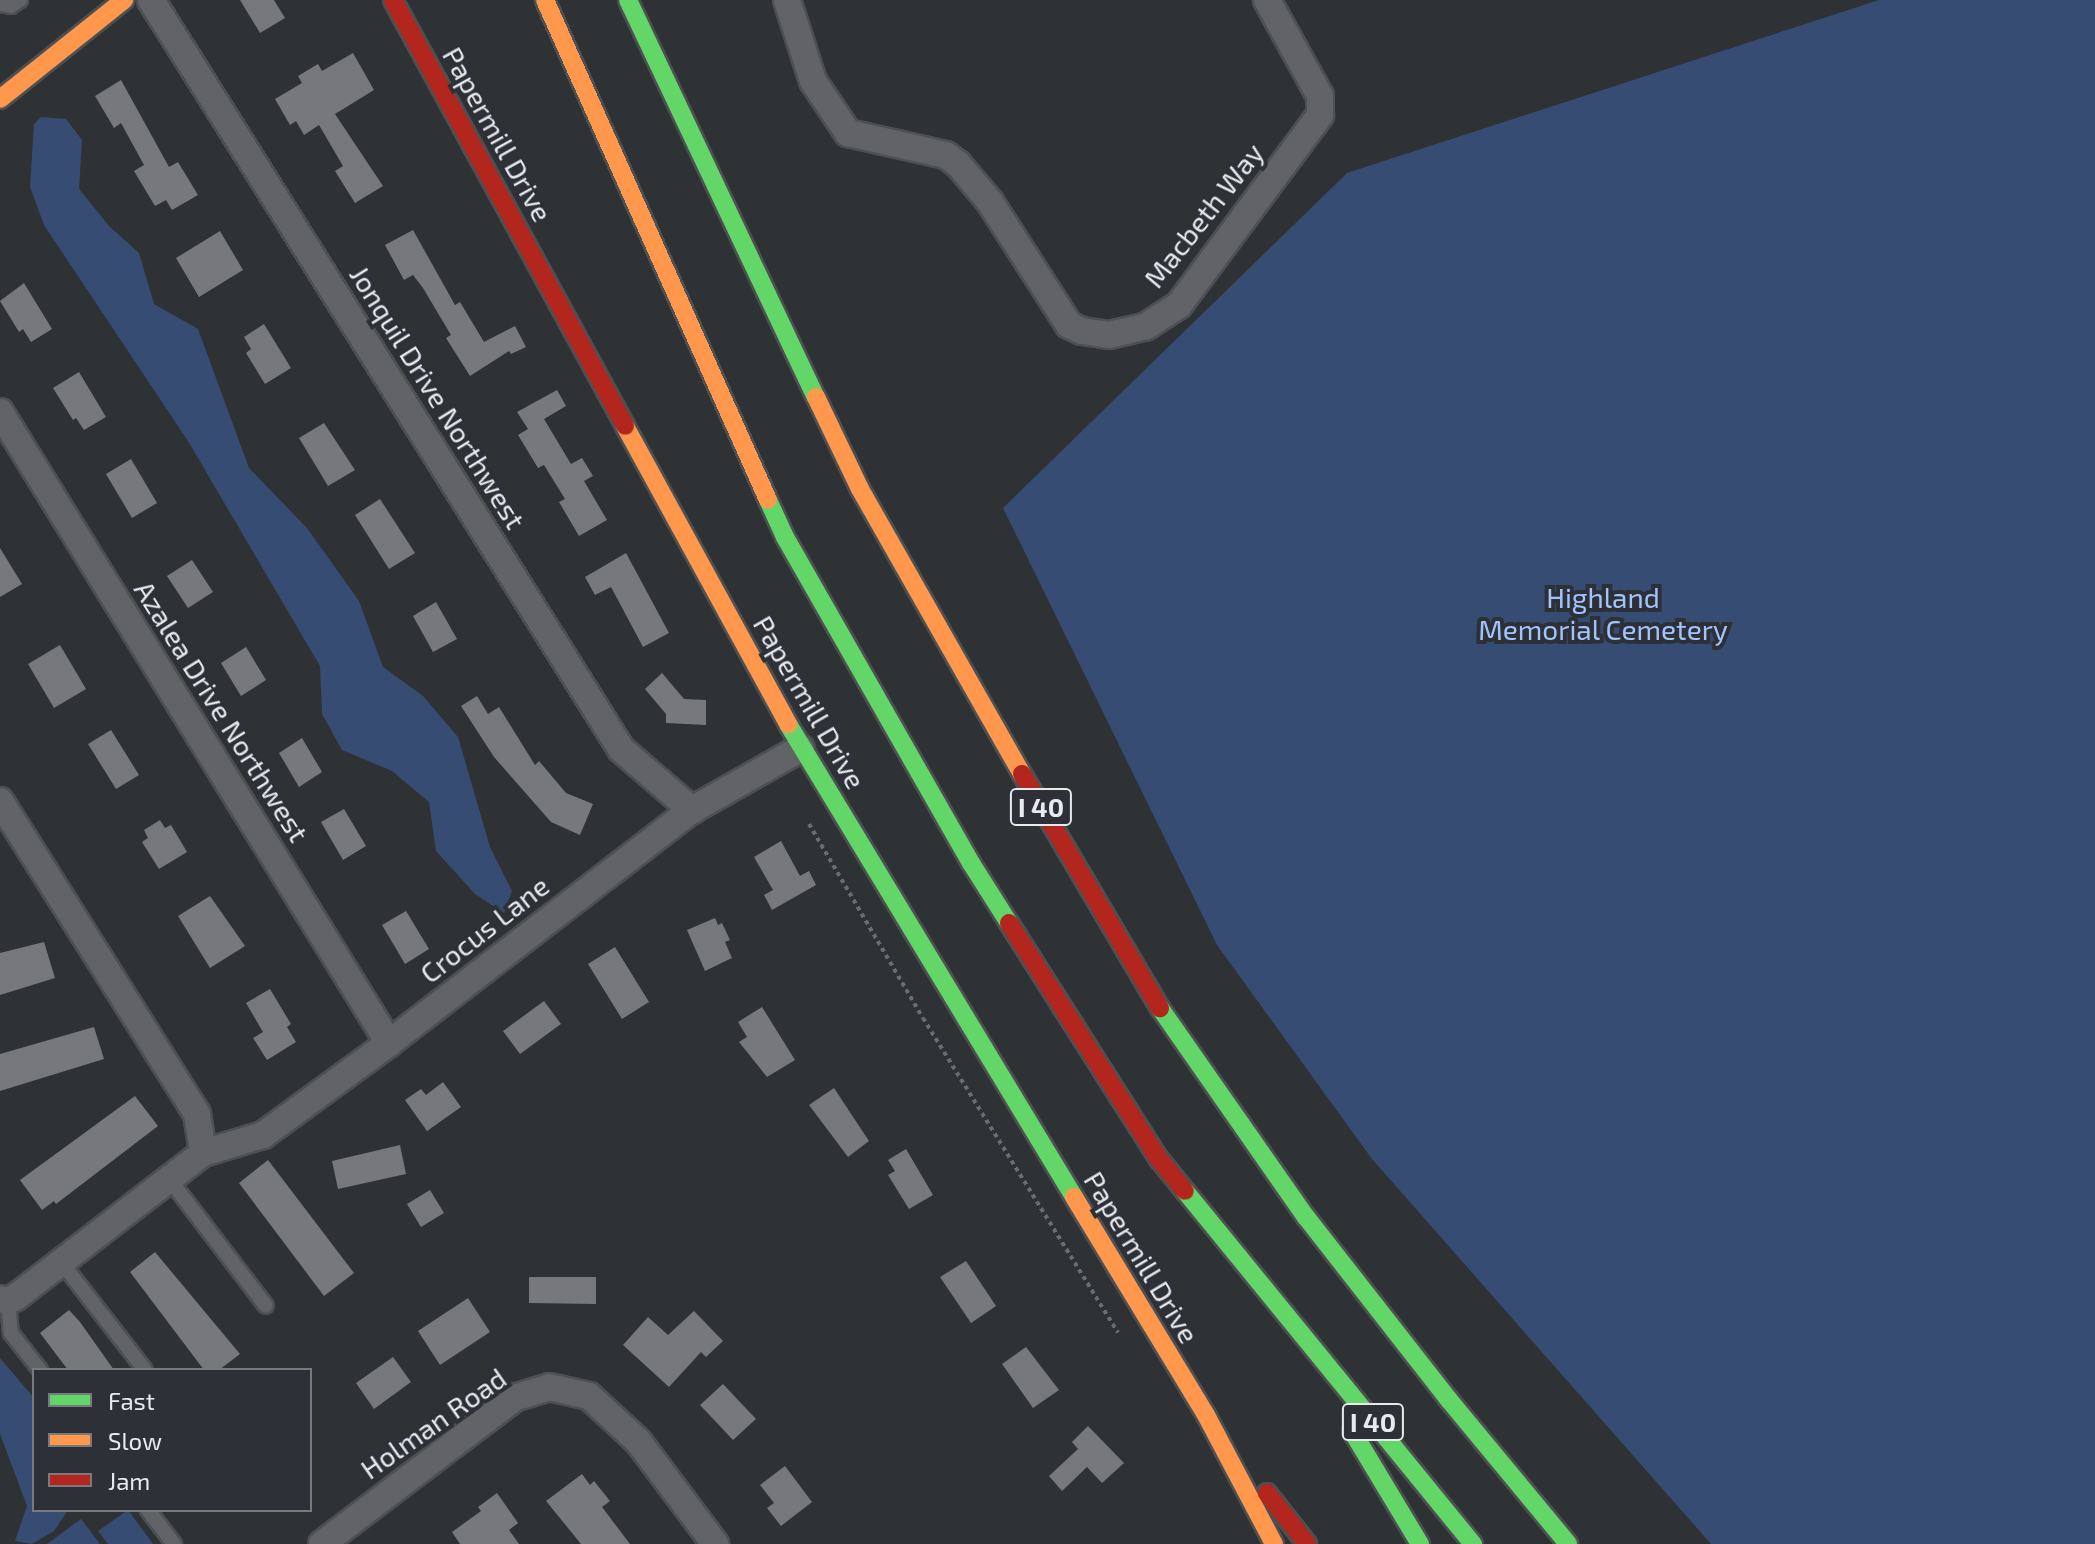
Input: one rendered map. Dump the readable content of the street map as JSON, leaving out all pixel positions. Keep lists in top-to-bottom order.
{
  "streets": {
    "main road": ["Papermill Drive", "I 40"],
    "street": [
      "Macbeth Way",
      "Jonquil Drive Northwest",
      "Azalea Drive Northwest",
      "Crocus Lane",
      "Holman Road"
    ]
  },
  "crossings": [
    ["Papermill Drive", "Crocus Lane"],
    ["Jonquil Drive Northwest", "Crocus Lane"],
    ["Azalea Drive Northwest", "Crocus Lane"]
  ],
  "parks": ["Highland Memorial Cemetery"],
  "legend": ["Fast", "Slow", "Jam"]
}
